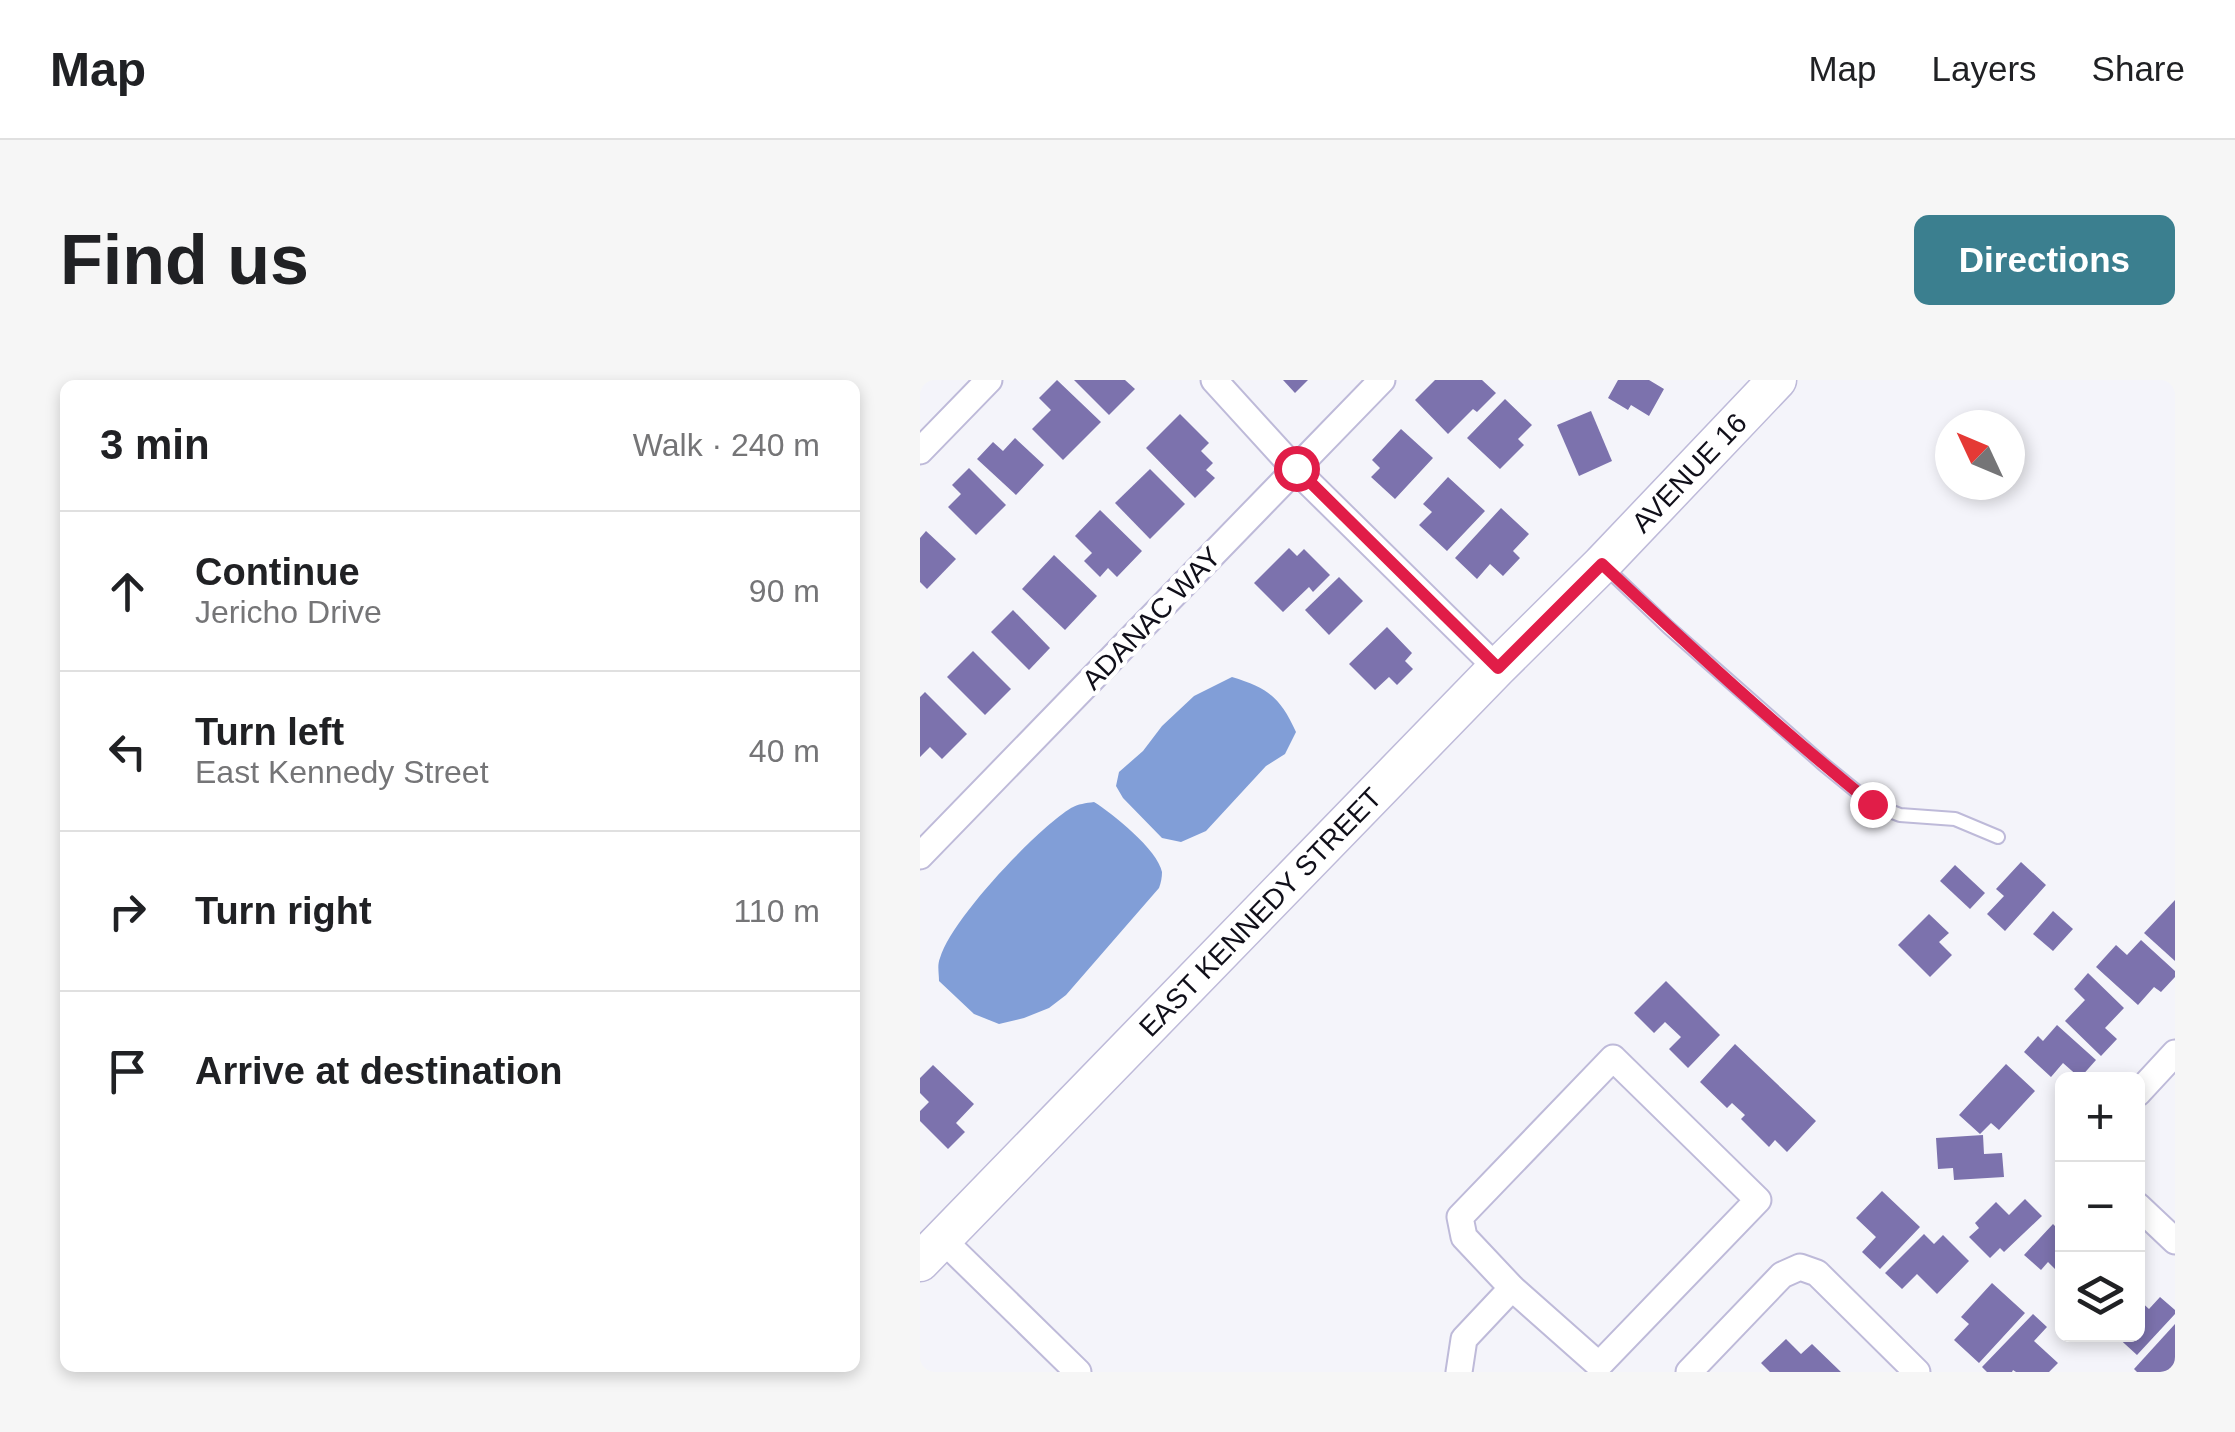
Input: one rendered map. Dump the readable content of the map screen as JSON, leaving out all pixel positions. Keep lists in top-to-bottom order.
{
  "streets": {
    "street": ["AVENUE 16", "ADANAC WAY", "EAST KENNEDY STREET"]
  },
  "crossings": [
    ["AVENUE 16", "EAST KENNEDY STREET"]
  ],
  "north": "top left",
  "page": {
    "header": "Map",
    "nav": ["Map", "Layers", "Share"],
    "buttons": "Directions",
    "title": "Find us",
    "heading": ["3 min", "Walk · 240 m"],
    "list": [
      ["Continue", "Jericho Drive", "90 m"],
      ["Turn left", "East Kennedy Street", "40 m"],
      ["Turn right", "110 m"],
      "Arrive at destination"
    ],
    "map_buttons": ["+", "−"]
  }
}
